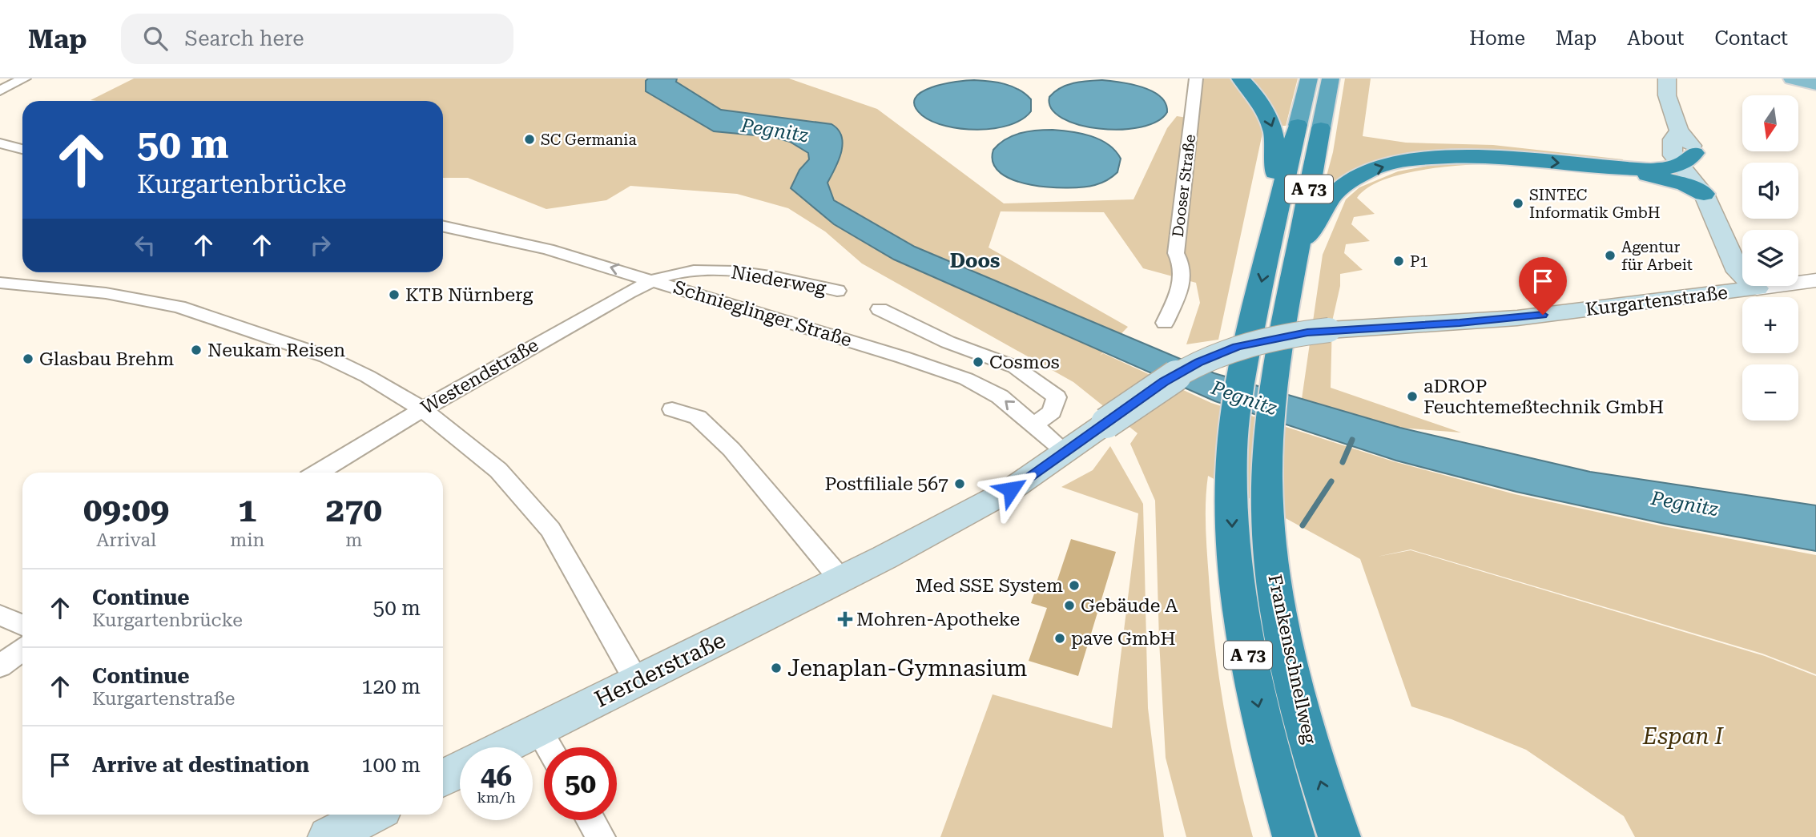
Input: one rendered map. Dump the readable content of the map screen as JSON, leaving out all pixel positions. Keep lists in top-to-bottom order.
{
  "streets": {
    "highway": ["A 73", "Frankenschnellweg"],
    "main road": ["Kurgartenstraße", "Herderstraße"],
    "street": [
      "Dooser Straße",
      "Niederweg",
      "Schnieglinger Straße",
      "Westendstraße"
    ]
  },
  "crossings": [
    ["Niederweg", "Schnieglinger Straße"],
    ["Niederweg", "Westendstraße"],
    ["Kurgartenstraße", "Herderstraße"],
    ["Schnieglinger Straße", "Westendstraße"],
    ["Schnieglinger Straße", "Herderstraße"]
  ],
  "one_way": ["Schnieglinger Straße"],
  "districts": ["Doos"],
  "water": ["Pegnitz"],
  "parks": ["Espan I"],
  "places": {
    "other": [
      "SC Germania",
      "SINTEC Informatik GmbH",
      "Agentur für Arbeit",
      "P1",
      "KTB Nürnberg",
      "Neukam Reisen",
      "Glasbau Brehm",
      "Cosmos",
      "aDROP Feuchtemeßtechnik GmbH",
      "Postfiliale 567",
      "Med SSE System",
      "Gebäude A",
      "pave GmbH",
      "Jenaplan-Gymnasium"
    ],
    "health": ["Mohren-Apotheke"]
  },
  "north": "bottom",
  "page": {
    "header": "Map",
    "search": "Search here",
    "nav": [
      "Home",
      "Map",
      "About",
      "Contact"
    ],
    "map_buttons": ["+", "−"],
    "turn": ["50 m", "Kurgartenbrücke"],
    "eta": [
      "09:09",
      "Arrival",
      "1",
      "min",
      "270",
      "m"
    ],
    "list": [
      {
        "name": "Continue",
        "note": "Kurgartenbrücke",
        "value": "50 m"
      },
      {
        "name": "Continue",
        "note": "Kurgartenstraße",
        "value": "120 m"
      },
      {
        "name": "Arrive at destination",
        "value": "100 m"
      }
    ],
    "speed": "46 km/h",
    "limit": "50"
  }
}
